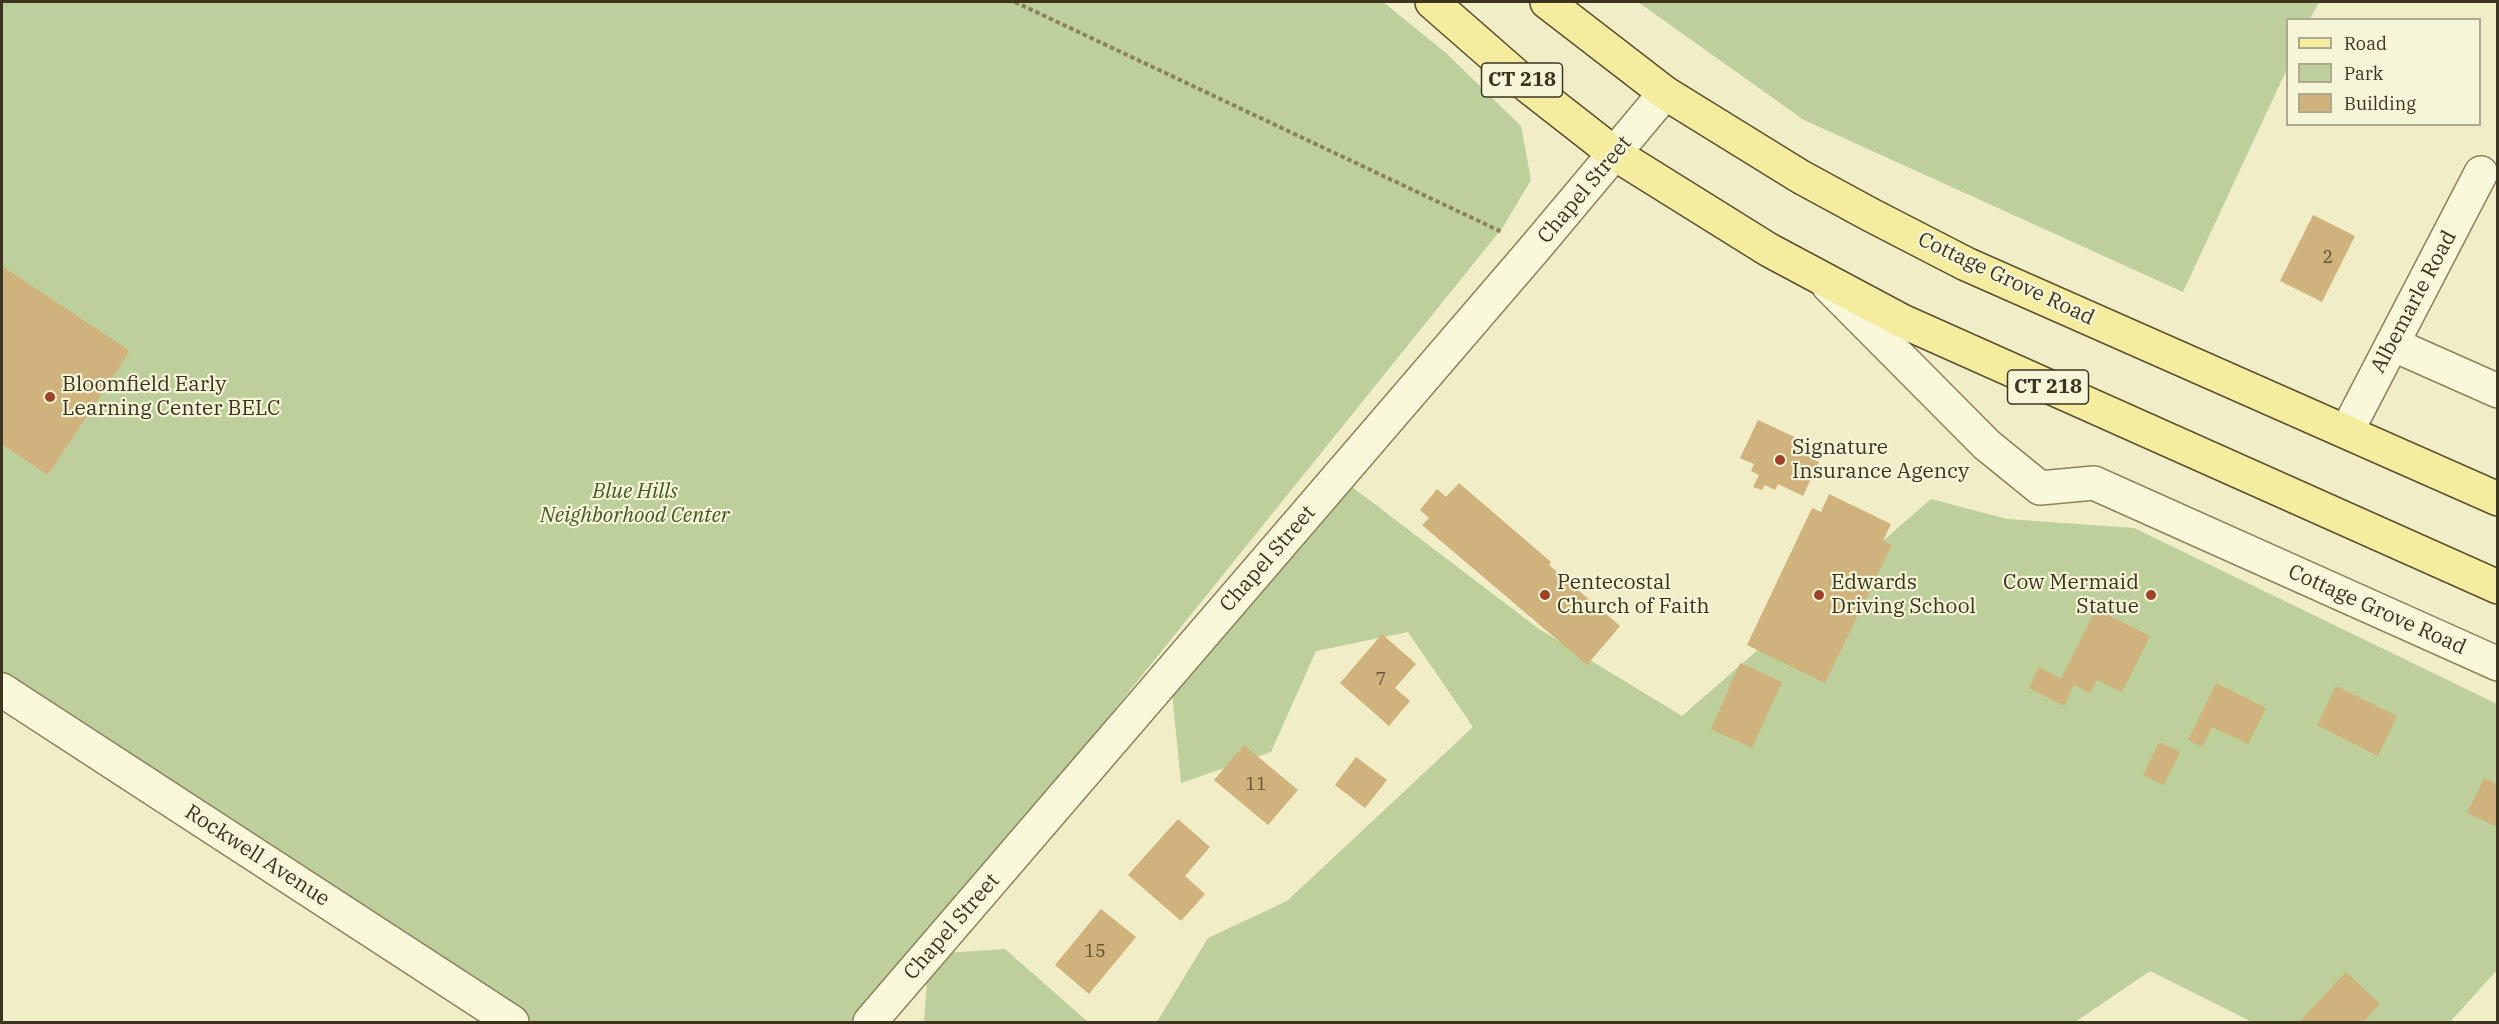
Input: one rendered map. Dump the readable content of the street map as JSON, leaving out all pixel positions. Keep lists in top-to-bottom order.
{
  "streets": {
    "main road": ["CT 218", "Cottage Grove Road"],
    "street": ["Chapel Street", "Albemarle Road", "Rockwell Avenue"]
  },
  "crossings": [
    ["Chapel Street", "Cottage Grove Road"],
    ["Cottage Grove Road", "Albemarle Road"]
  ],
  "parks": ["Blue Hills Neighborhood Center"],
  "places": [
    "Bloomfield Early Learning Center BELC",
    "Signature Insurance Agency",
    "Pentecostal Church of Faith",
    "Edwards Driving School",
    "Cow Mermaid Statue"
  ],
  "house_numbers": [
    "2",
    "7",
    "11",
    "15"
  ],
  "legend": ["Road", "Park", "Building"]
}
